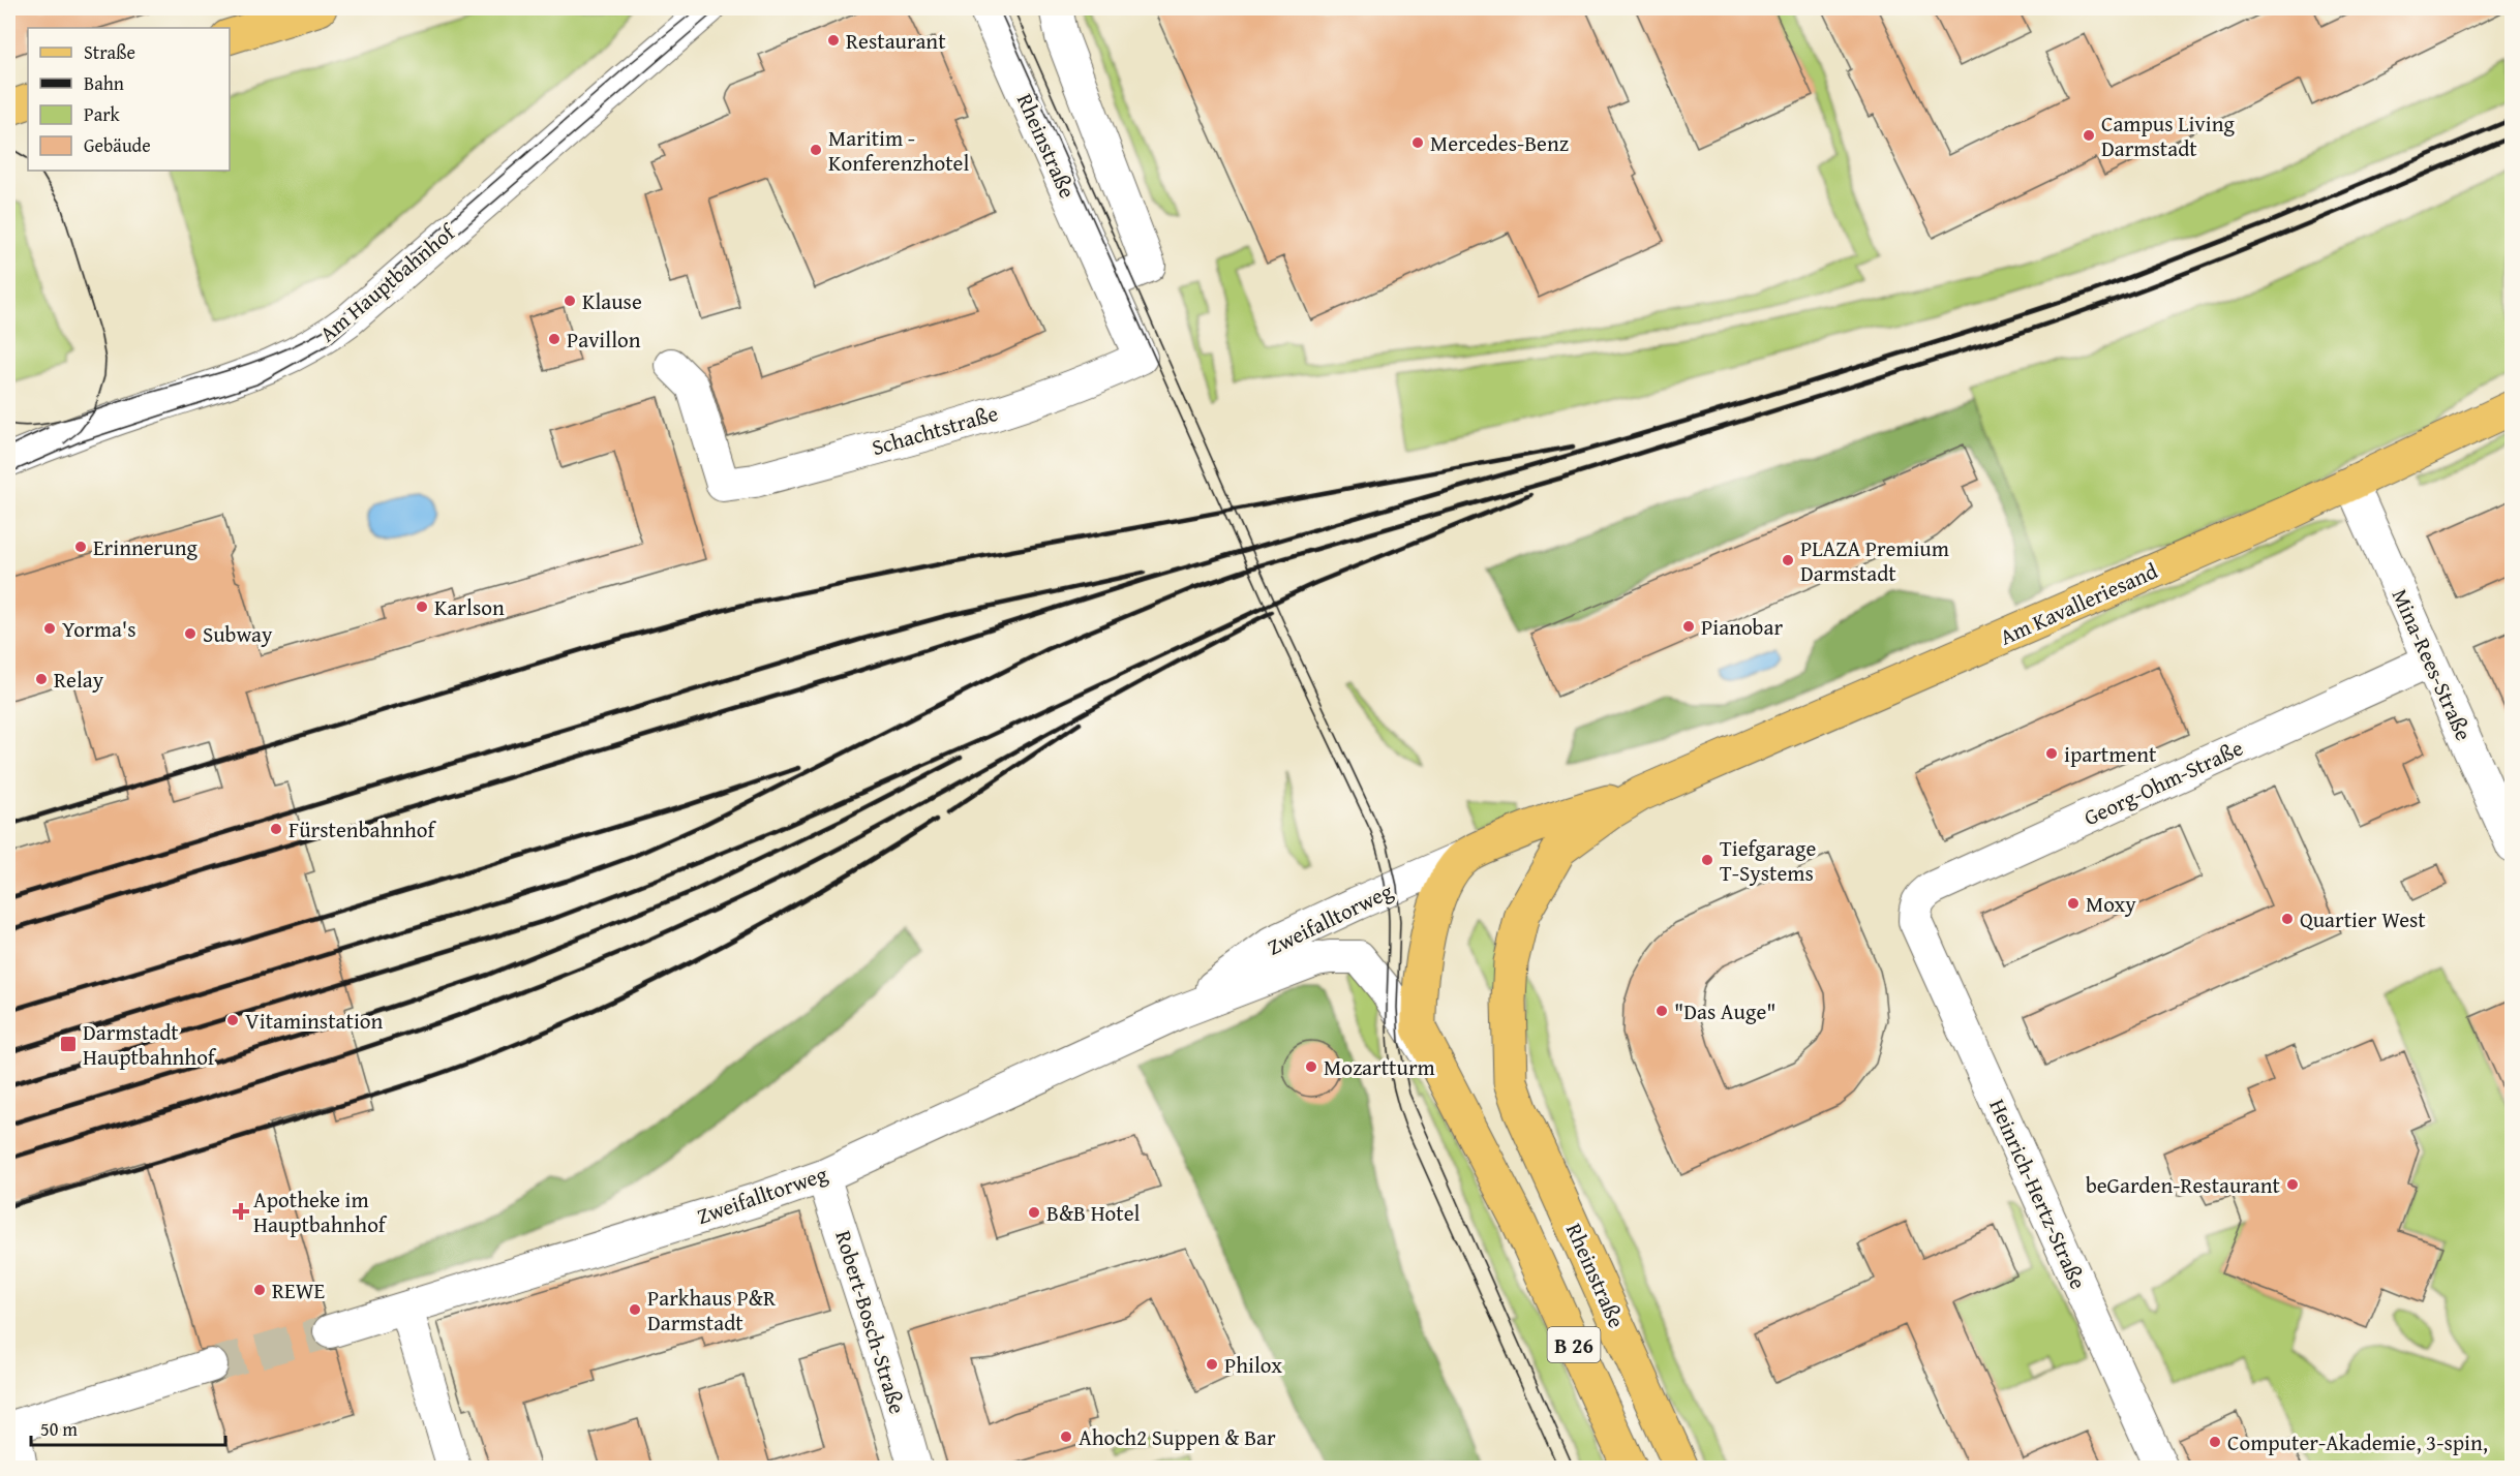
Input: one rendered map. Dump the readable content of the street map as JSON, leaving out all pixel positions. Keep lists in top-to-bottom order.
{
  "streets": {
    "main road": ["Rheinstraße", "Am Kavalleriesand", "B 26"],
    "street": [
      "Am Hauptbahnhof",
      "Schachtstraße",
      "Mina-Rees-Straße",
      "Georg-Ohm-Straße",
      "Zweifalltorweg",
      "Heinrich-Hertz-Straße",
      "Robert-Bosch-Straße"
    ]
  },
  "crossings": [
    ["Rheinstraße", "Schachtstraße"],
    ["Rheinstraße", "Am Kavalleriesand"],
    ["Am Kavalleriesand", "Mina-Rees-Straße"],
    ["Am Kavalleriesand", "Zweifalltorweg"],
    ["Am Kavalleriesand", "B 26"],
    ["Mina-Rees-Straße", "Georg-Ohm-Straße"],
    ["Georg-Ohm-Straße", "Heinrich-Hertz-Straße"],
    ["Zweifalltorweg", "Robert-Bosch-Straße"],
    ["Zweifalltorweg", "B 26"]
  ],
  "places": {
    "other": [
      "Restaurant",
      "Campus Living Darmstadt",
      "Mercedes-Benz",
      "Maritim - Konferenzhotel",
      "Klause",
      "Pavillon",
      "Erinnerung",
      "PLAZA Premium Darmstadt",
      "Karlson",
      "Pianobar",
      "Yorma's",
      "Subway",
      "Relay",
      "ipartment",
      "Fürstenbahnhof",
      "Tiefgarage T-Systems",
      "Moxy",
      "Quartier West",
      "\"Das Auge\"",
      "Vitaminstation",
      "Mozartturm",
      "beGarden-Restaurant",
      "B&B Hotel",
      "REWE",
      "Parkhaus P&R Darmstadt",
      "Philox",
      "Ahoch2 Suppen & Bar",
      "Computer-Akademie, 3-spin,"
    ],
    "transit": ["Darmstadt Hauptbahnhof"],
    "health": ["Apotheke im Hauptbahnhof"]
  },
  "legend": [
    "Straße",
    "Bahn",
    "Park",
    "Gebäude"
  ],
  "scale_bar": "50 m"
}
